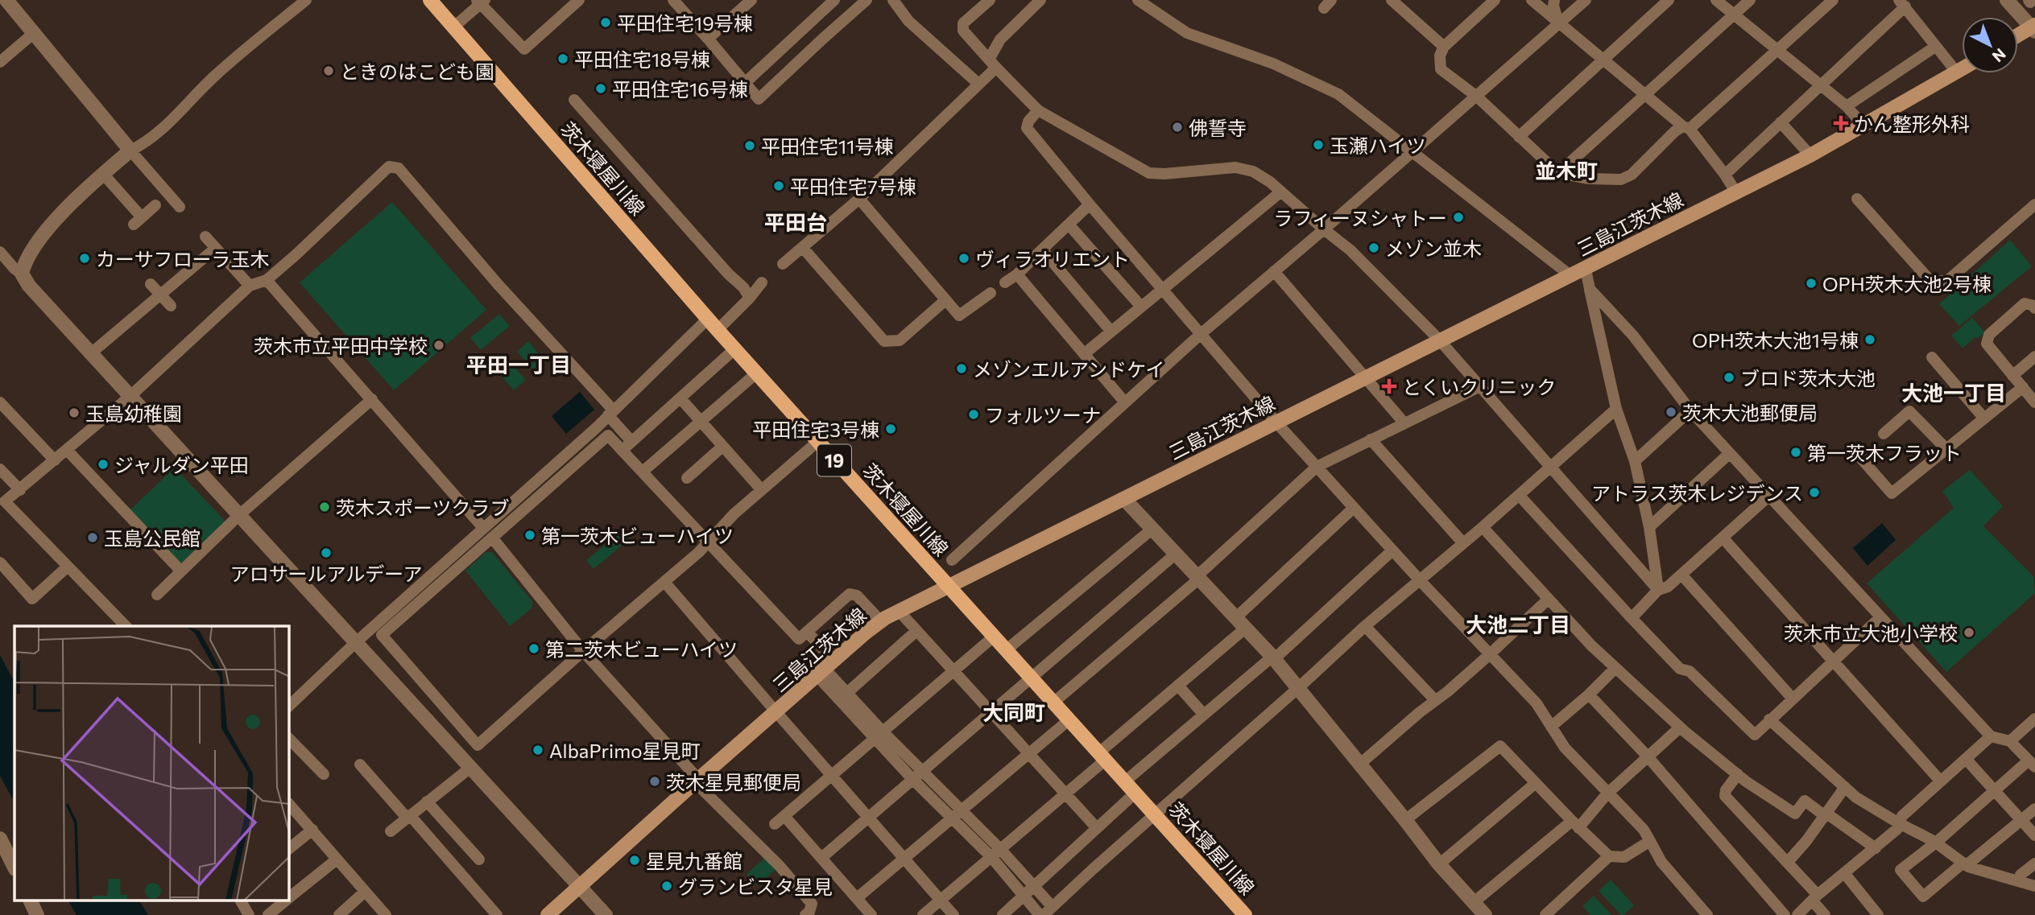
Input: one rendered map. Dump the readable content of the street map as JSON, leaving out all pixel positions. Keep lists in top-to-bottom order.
{
  "streets": {
    "main road": ["茨木寝屋川線", "三島江茨木線", "19"]
  },
  "crossings": [
    ["茨木寝屋川線", "三島江茨木線"]
  ],
  "districts": [
    "並木町",
    "平田台",
    "平田一丁目",
    "大池一丁目",
    "大池二丁目",
    "大同町"
  ],
  "places": {
    "other": [
      "平田住宅19号棟",
      "平田住宅18号棟",
      "ときのはこども園",
      "平田住宅16号棟",
      "佛誓寺",
      "玉瀬ハイツ",
      "平田住宅11号棟",
      "平田住宅7号棟",
      "ラフィーヌシャトー",
      "メゾン並木",
      "カーサフローラ玉木",
      "ヴィラオリエント",
      "OPH茨木大池2号棟",
      "OPH茨木大池1号棟",
      "茨木市立平田中学校",
      "メゾンエルアンドケイ",
      "ブロド茨木大池",
      "茨木大池郵便局",
      "玉島幼稚園",
      "フォルツーナ",
      "平田住宅3号棟",
      "第一茨木フラット",
      "ジャルダン平田",
      "アトラス茨木レジデンス",
      "茨木スポーツクラブ",
      "第一茨木ビューハイツ",
      "玉島公民館",
      "アロサールアルデーア",
      "茨木市立大池小学校",
      "第二茨木ビューハイツ",
      "AlbaPrimo星見町",
      "茨木星見郵便局",
      "星見九番館",
      "グランビスタ星見"
    ],
    "health": ["かん整形外科", "とくいクリニック"]
  },
  "north": "bottom right"
}
